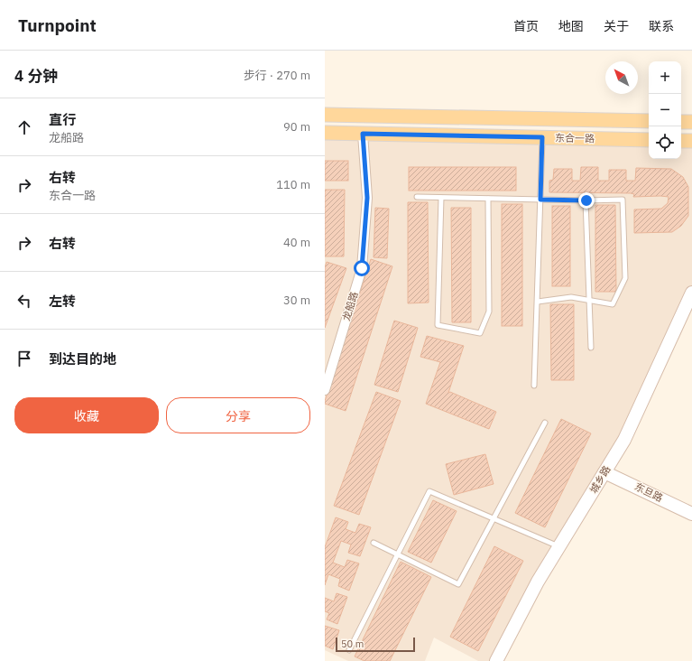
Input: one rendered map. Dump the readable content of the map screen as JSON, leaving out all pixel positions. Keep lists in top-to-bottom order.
{
  "streets": {
    "main road": ["东合一路", "城乡路", "东旦路"],
    "street": ["龙船路"]
  },
  "crossings": [
    ["东合一路", "龙船路"],
    ["城乡路", "东旦路"]
  ],
  "scale_bar": "50 m",
  "north": "top left",
  "page": {
    "header": "Turnpoint",
    "nav": [
      "首页",
      "地图",
      "关于",
      "联系"
    ],
    "heading": ["4 分钟", "步行 · 270 m"],
    "map_buttons": ["+", "−"],
    "list": [
      ["直行", "龙船路", "90 m"],
      ["右转", "东合一路", "110 m"],
      ["右转", "40 m"],
      ["左转", "30 m"],
      "到达目的地"
    ],
    "buttons": ["收藏", "分享"],
    "scale": "50 m"
  }
}
